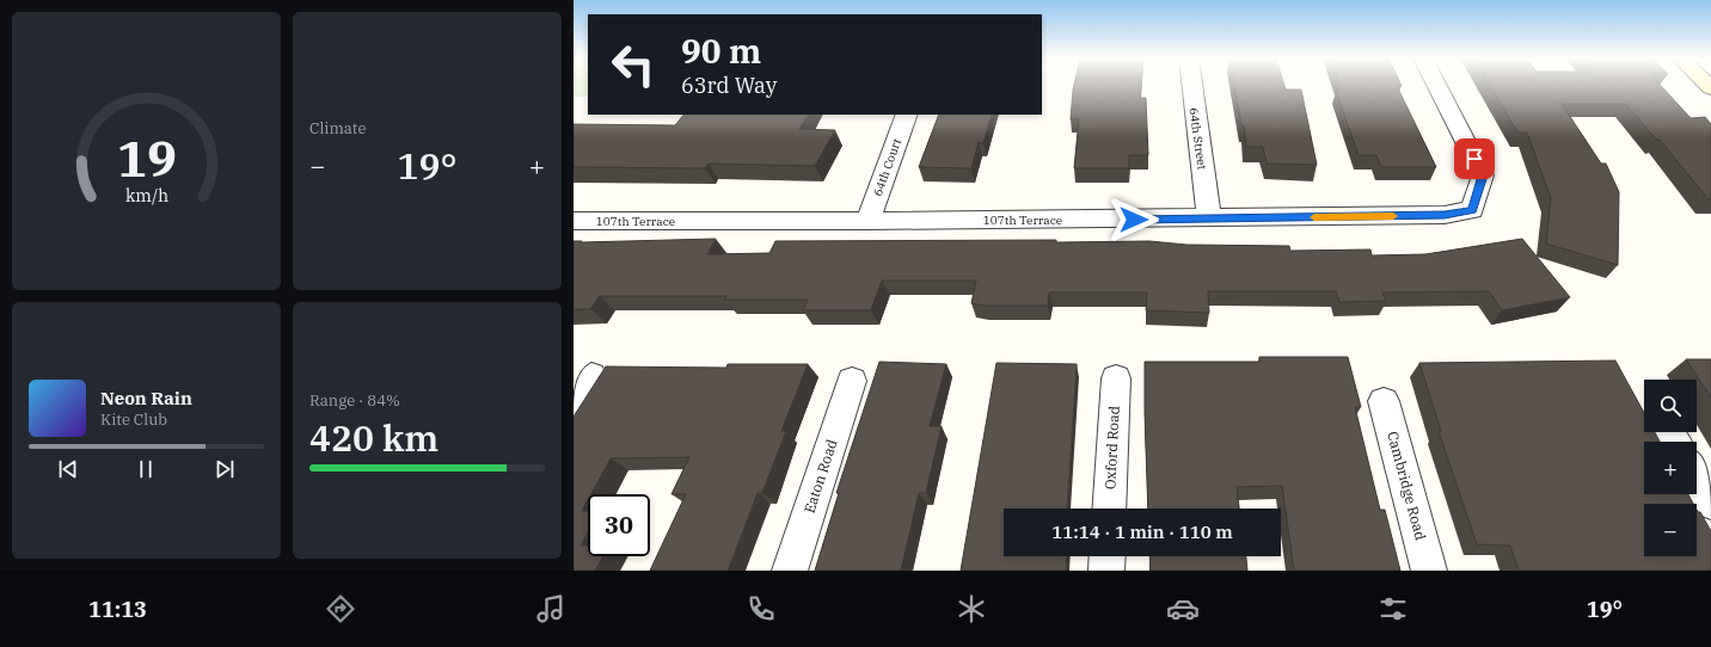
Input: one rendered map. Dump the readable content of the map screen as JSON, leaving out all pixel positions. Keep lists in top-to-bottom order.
{
  "streets": {
    "street": [
      "64th Street",
      "64th Court",
      "107th Terrace",
      "Oxford Road",
      "Eaton Road",
      "Cambridge Road"
    ]
  },
  "crossings": [
    ["64th Street", "107th Terrace"],
    ["64th Court", "107th Terrace"]
  ],
  "page": {
    "tile": [
      "Climate",
      ["Range · 84%", "420 km"]
    ],
    "turn": ["90 m", "63rd Way"],
    "heat": ["−", "19°", "+"],
    "song": ["Neon Rain", "Kite Club"],
    "map_buttons": ["+", "−"],
    "limit": "30",
    "trip": "11:14 · 1 min · 110 m",
    "tabs": ["11:13", "19°"],
    "gauge": ["19", "km/h"]
  }
}
